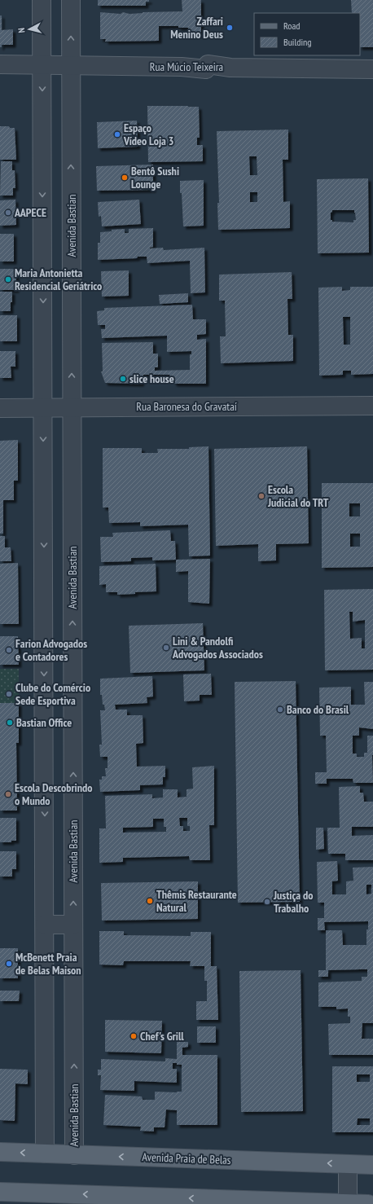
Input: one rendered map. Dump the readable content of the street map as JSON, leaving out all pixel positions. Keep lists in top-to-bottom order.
{
  "streets": {
    "main road": ["Avenida Praia de Belas"],
    "street": ["Rua Múcio Teixeira", "Avenida Bastian", "Rua Baronesa do Gravataí"]
  },
  "crossings": [
    ["Rua Múcio Teixeira", "Avenida Bastian"],
    ["Avenida Bastian", "Rua Baronesa do Gravataí"],
    ["Avenida Bastian", "Avenida Praia de Belas"]
  ],
  "places": [
    "Zaffari Menino Deus",
    "Espaço Vídeo Loja 3",
    "Bentô Sushi Lounge",
    "AAPECE",
    "Maria Antonietta Residencial Geriátrico",
    "slice house",
    "Escola Judicial do TRT",
    "Lini & Pandolfi Advogados Associados",
    "Farion Advogados e Contadores",
    "Clube do Comércio Sede Esportiva",
    "Banco do Brasil",
    "Bastian Office",
    "Escola Descobrindo o Mundo",
    "Thêmis Restaurante Natural",
    "Justiça do Trabalho",
    "McBenett Praia de Belas Maison",
    "Chef's Grill"
  ],
  "legend": ["Road", "Building"],
  "north": "left"
}
